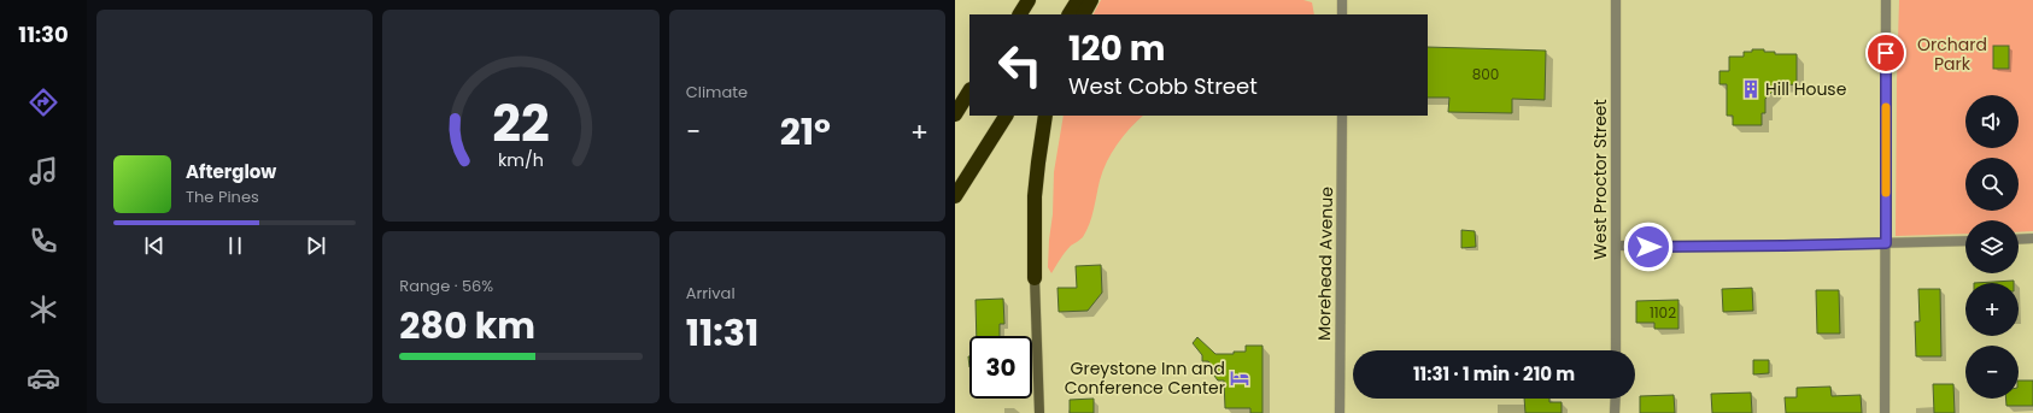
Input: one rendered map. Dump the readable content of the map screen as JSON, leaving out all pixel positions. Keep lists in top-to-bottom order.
{
  "streets": {
    "street": ["West Proctor Street", "Morehead Avenue"]
  },
  "parks": ["Orchard Park"],
  "places": {
    "building": ["Hill House"],
    "hotel": ["Greystone Inn and Conference Center"]
  },
  "house_numbers": ["800", "1102"],
  "page": {
    "tabs": "11:30",
    "tile": [
      "Climate",
      ["Range · 56%", "280 km"],
      ["Arrival", "11:31"]
    ],
    "turn": ["120 m", "West Cobb Street"],
    "map_buttons": ["+", "−"],
    "heat": ["−", "21°", "+"],
    "song": ["Afterglow", "The Pines"],
    "limit": "30",
    "trip": "11:31 · 1 min · 210 m",
    "gauge": ["22", "km/h"]
  }
}
